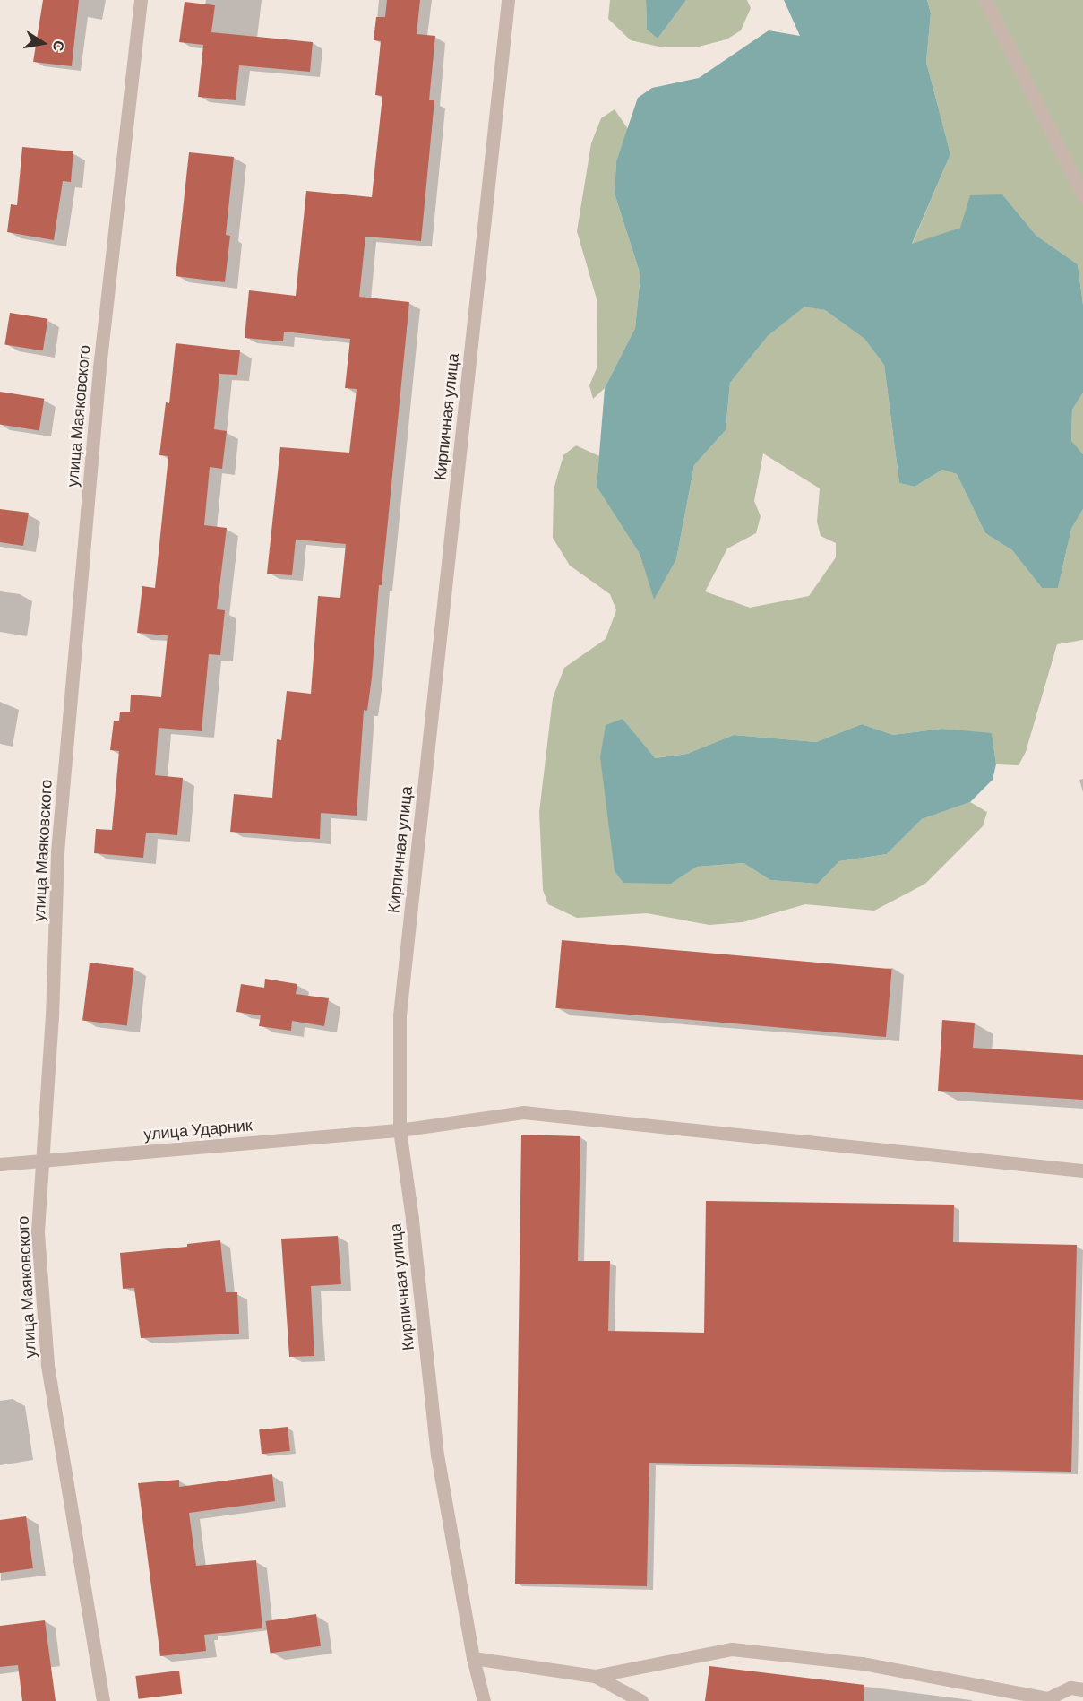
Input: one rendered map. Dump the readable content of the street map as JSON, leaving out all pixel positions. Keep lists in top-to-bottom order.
{
  "streets": {
    "street": ["улица Маяковского", "Кирпичная улица", "улица Ударник"]
  },
  "crossings": [
    ["улица Маяковского", "улица Ударник"],
    ["Кирпичная улица", "улица Ударник"]
  ],
  "north": "right"
}
